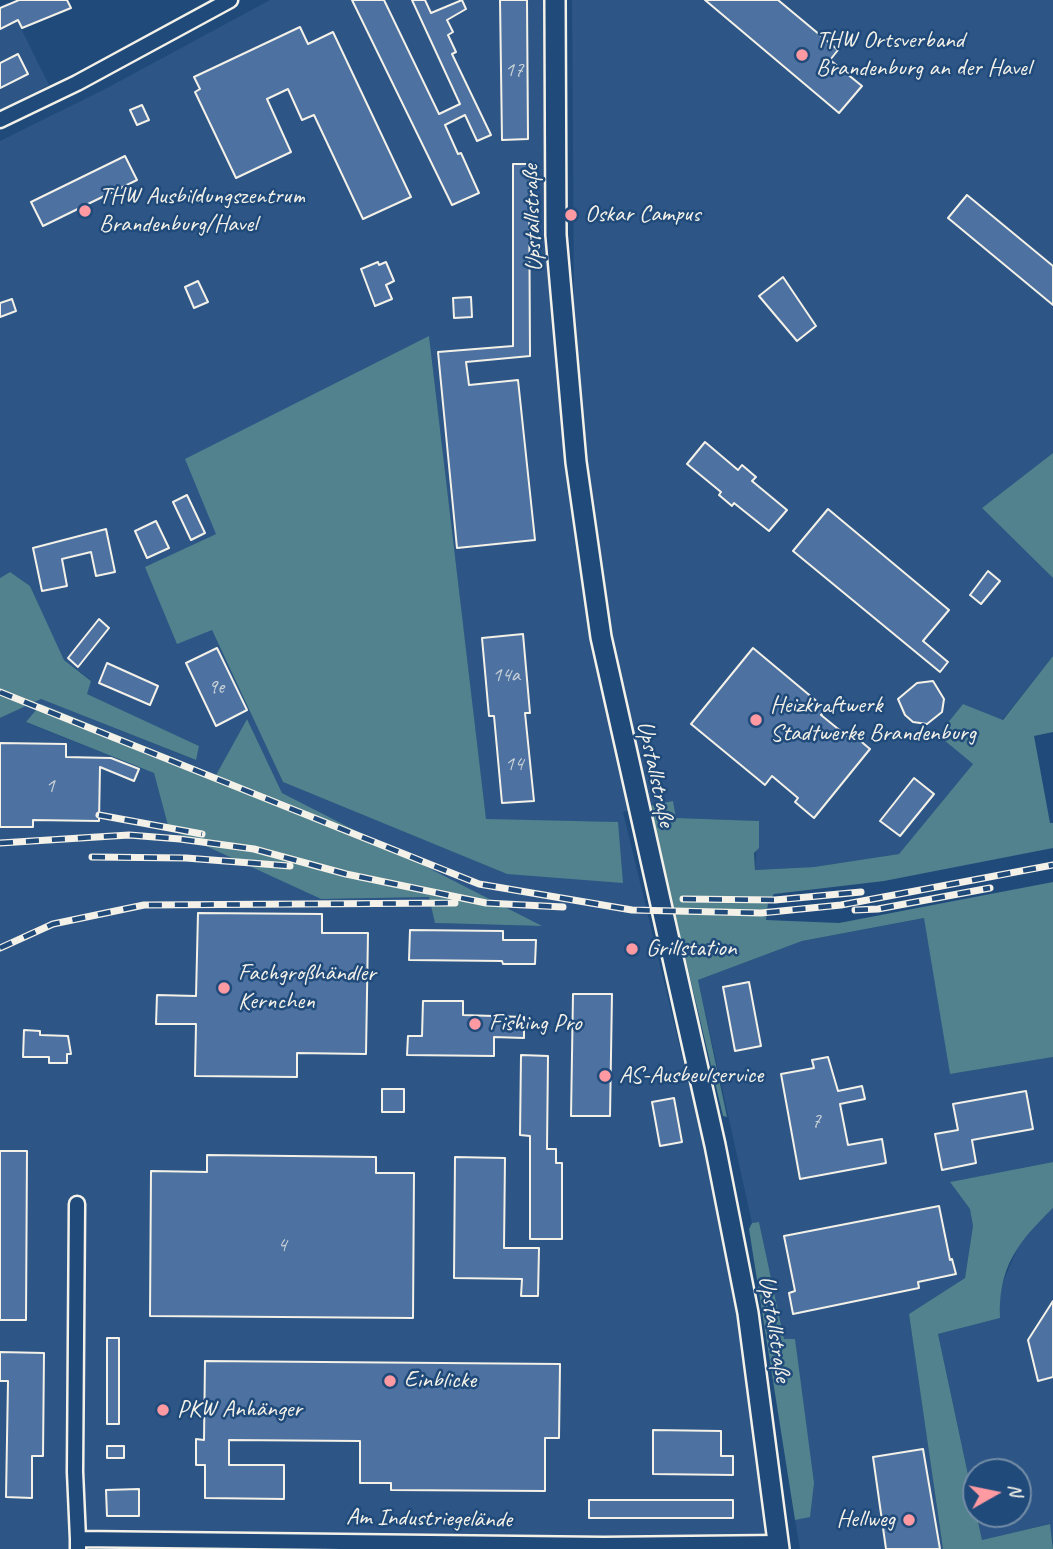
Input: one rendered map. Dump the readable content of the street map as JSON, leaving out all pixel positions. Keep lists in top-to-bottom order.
{
  "streets": {
    "street": ["Upstallstraße", "Am Industriegelände"]
  },
  "crossings": [
    ["Upstallstraße", "Am Industriegelände"]
  ],
  "places": [
    "THW Ortsverband Brandenburg an der Havel",
    "THW Ausbildungszentrum Brandenburg/Havel",
    "Oskar Campus",
    "Heizkraftwerk Stadtwerke Brandenburg",
    "Grillstation",
    "Fachgroßhändler Kernchen",
    "Fishing Pro",
    "AS-Ausbeulservice",
    "Einblicke",
    "PKW Anhänger",
    "Hellweg"
  ],
  "house_numbers": [
    "17",
    "14a",
    "9e",
    "14",
    "1",
    "7",
    "4"
  ],
  "north": "right"
}
